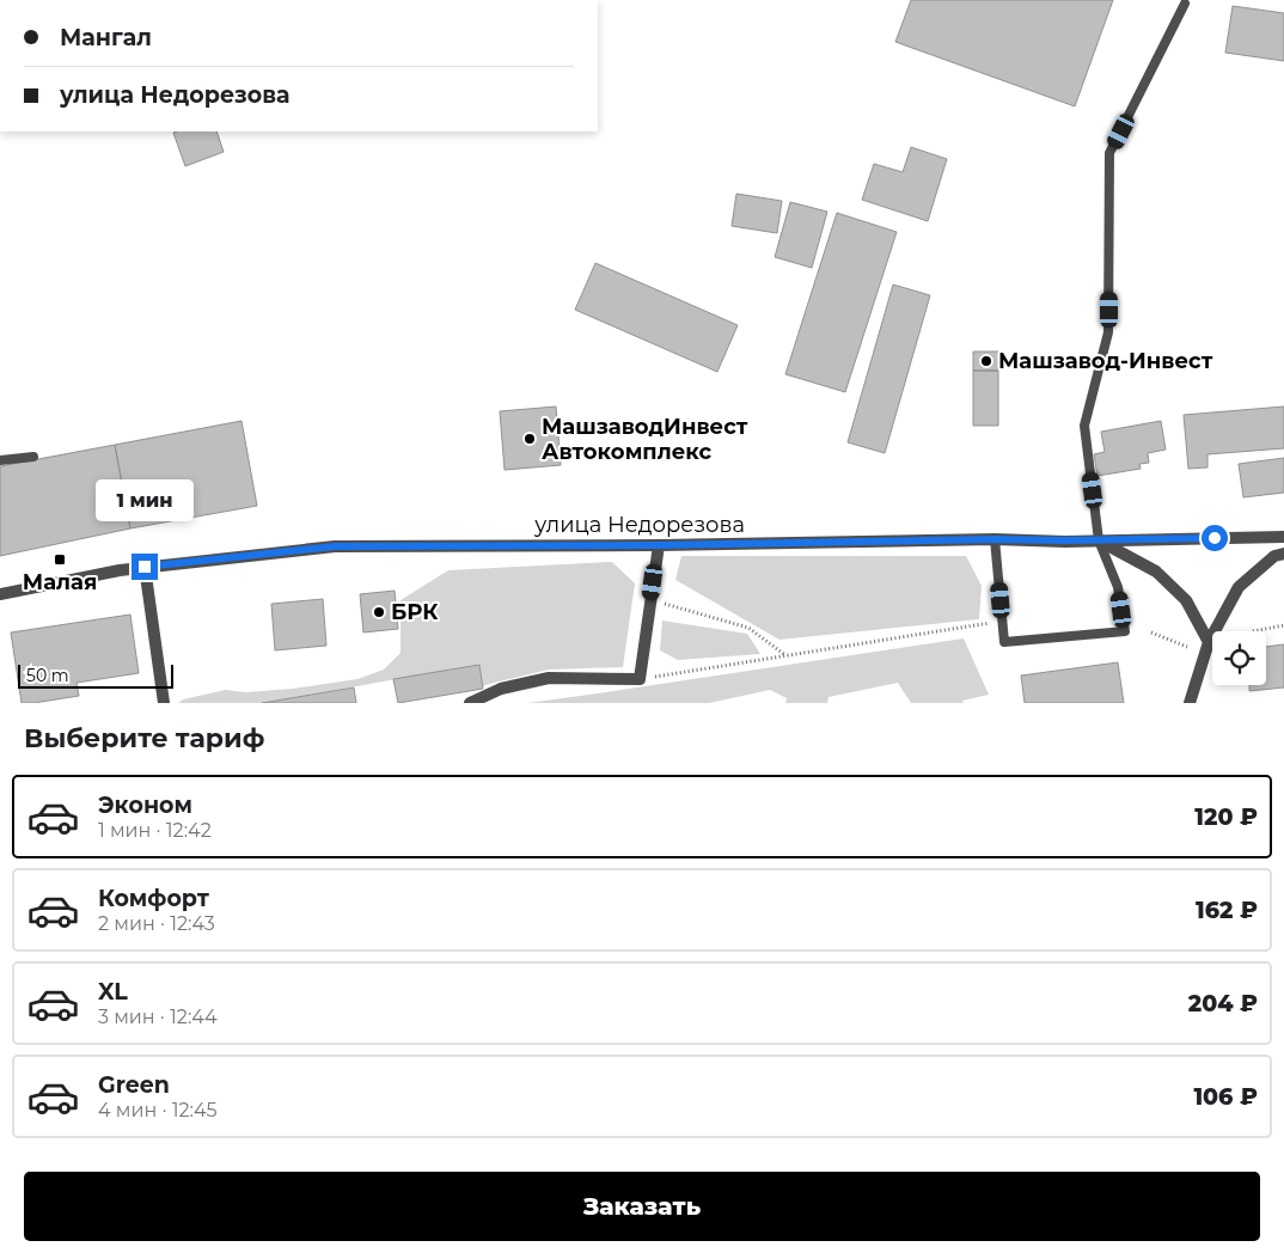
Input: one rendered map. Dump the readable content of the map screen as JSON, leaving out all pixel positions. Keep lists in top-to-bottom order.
{
  "streets": {
    "street": ["улица Недорезова"]
  },
  "places": {
    "other": ["Машзавод-Инвест", "МашзаводИнвест Автокомплекс", "БРК"],
    "transit": ["Малая"]
  },
  "scale_bar": "50 m",
  "page": {
    "banner": ["Мангал", "улица Недорезова"],
    "bubble": "1 мин",
    "scale": "50 m",
    "heading": "Выберите тариф",
    "list": [
      {
        "name": "Эконом",
        "note": "1 мин · 12:42",
        "value": "120 ₽"
      },
      {
        "name": "Комфорт",
        "note": "2 мин · 12:43",
        "value": "162 ₽"
      },
      {
        "name": "XL",
        "note": "3 мин · 12:44",
        "value": "204 ₽"
      },
      {
        "name": "Green",
        "note": "4 мин · 12:45",
        "value": "106 ₽"
      }
    ],
    "buttons": "Заказать"
  }
}
